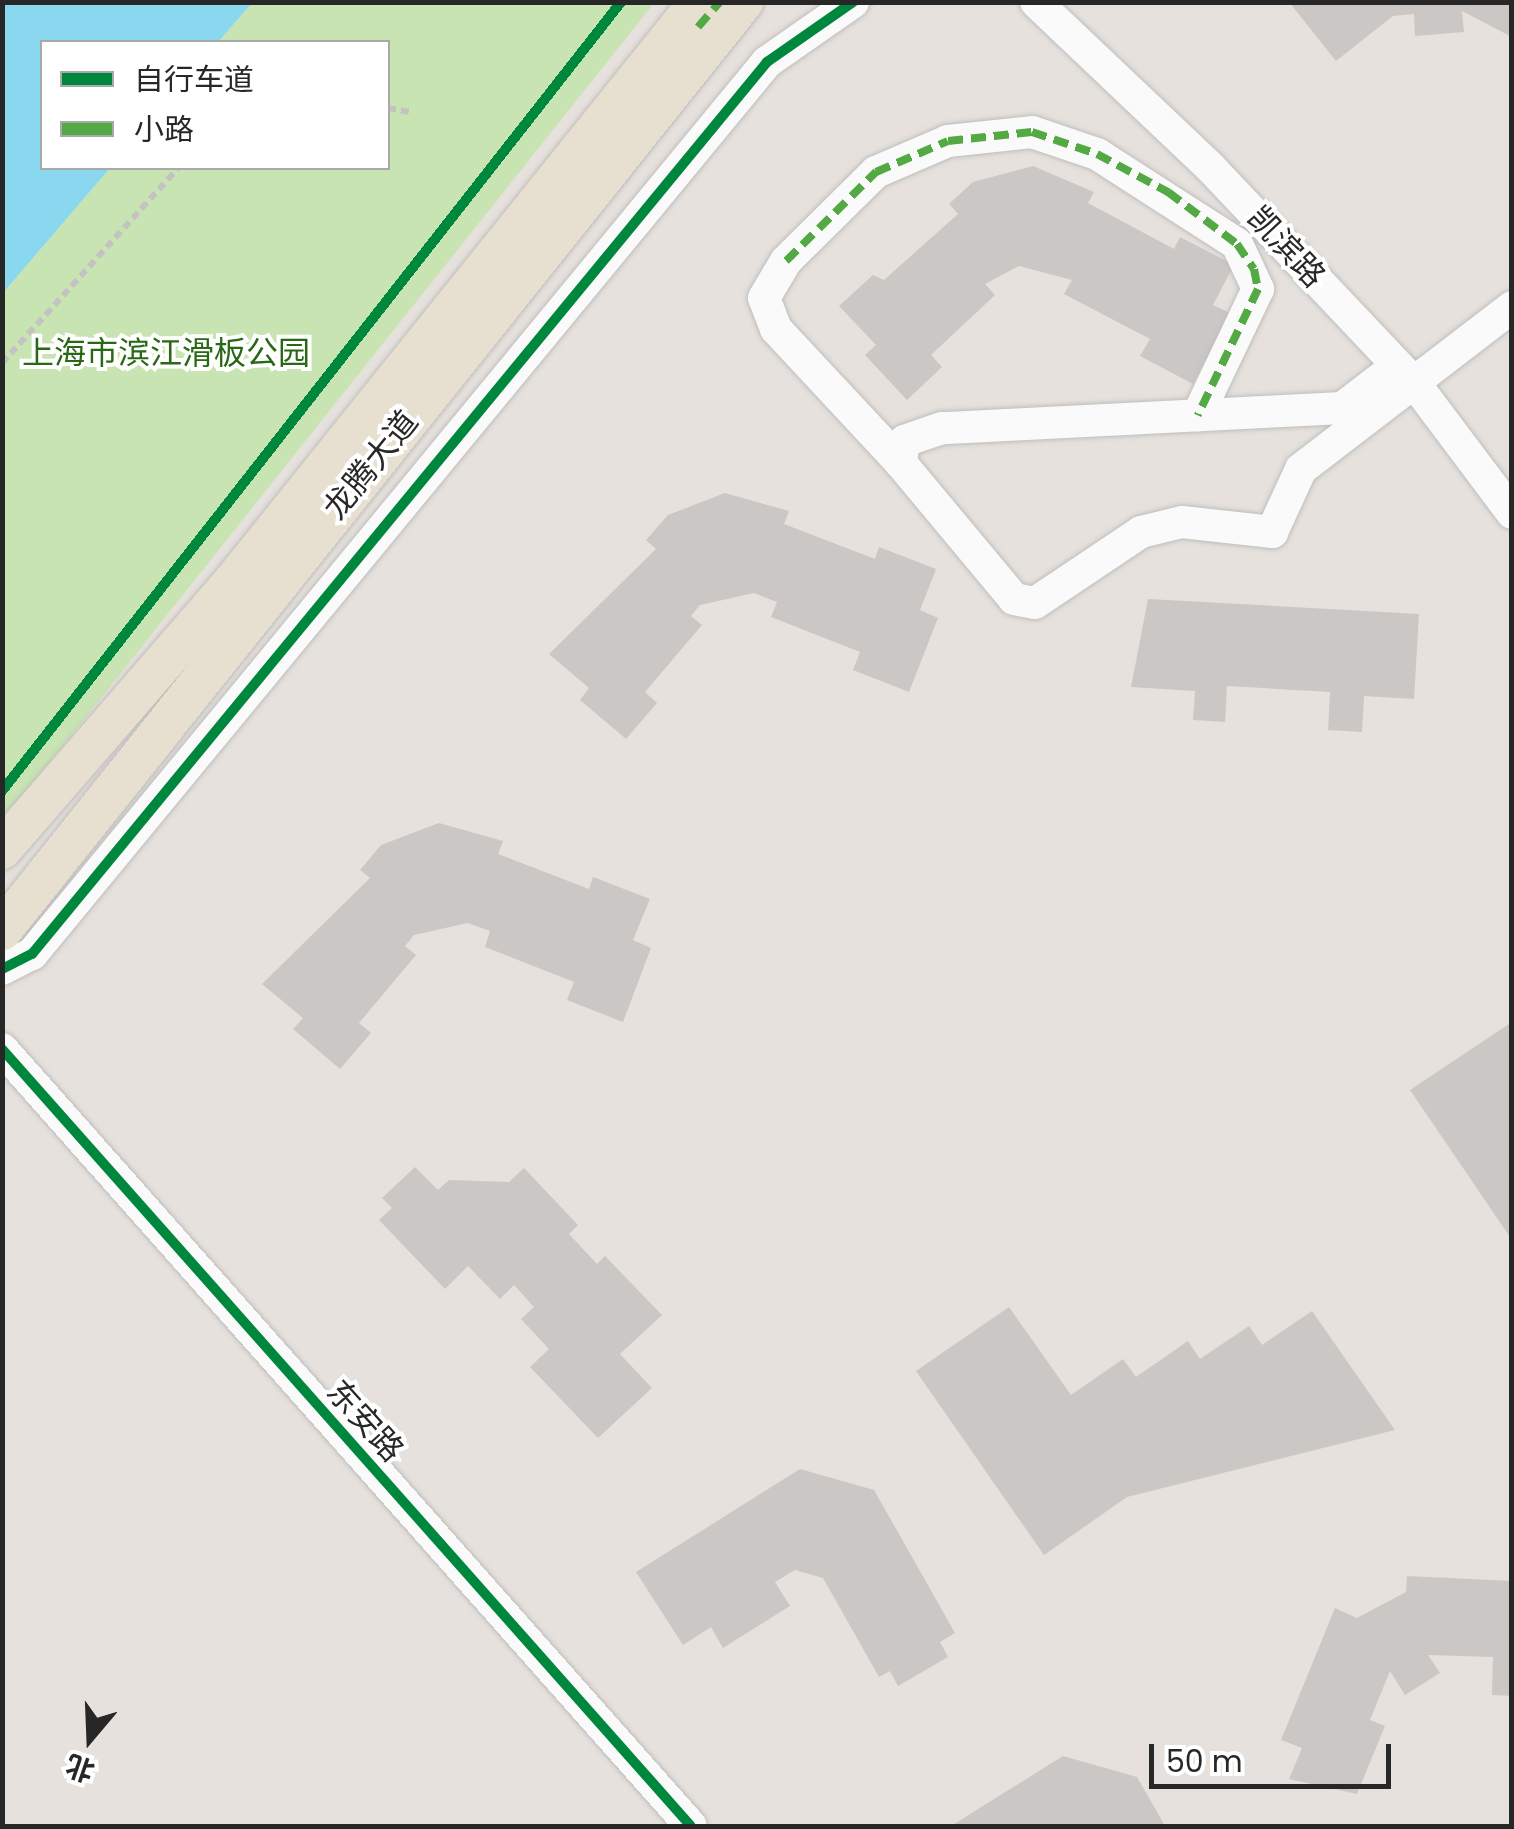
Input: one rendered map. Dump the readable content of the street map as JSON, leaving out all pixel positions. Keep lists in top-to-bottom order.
{
  "streets": {
    "main road": ["龙腾大道"],
    "street": ["凯滨路", "东安路"]
  },
  "parks": ["上海市滨江滑板公园"],
  "legend": ["自行车道", "小路"],
  "scale_bar": "50 m",
  "north": "bottom"
}
